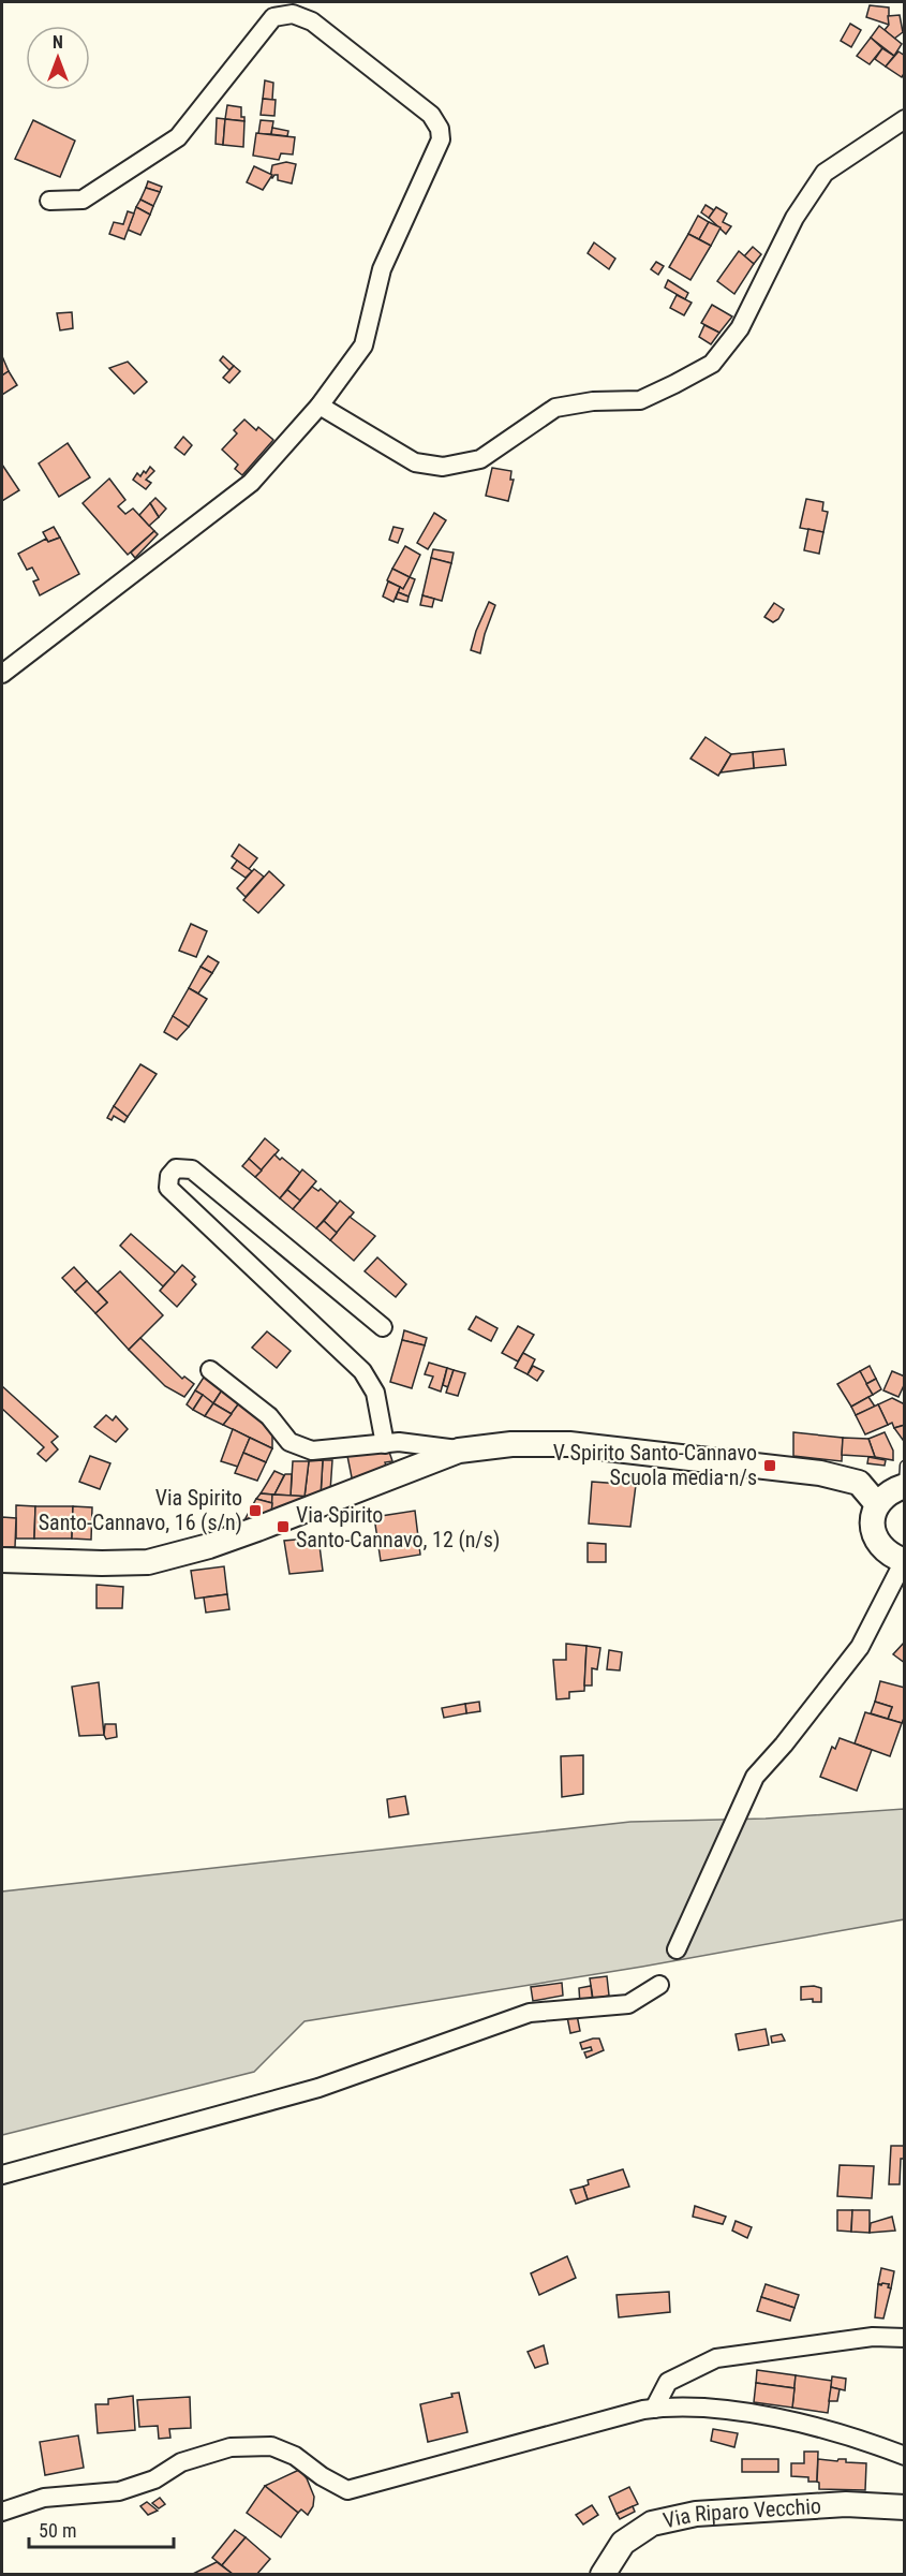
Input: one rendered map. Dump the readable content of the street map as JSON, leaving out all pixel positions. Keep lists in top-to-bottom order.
{
  "streets": {
    "street": ["Via Riparo Vecchio"]
  },
  "places": {
    "transit": ["V Spirito Santo-Cannavo Scuola media n/s", "Via Spirito Santo-Cannavo, 16 (s/n)", "Via Spirito Santo-Cannavo, 12 (n/s)"]
  },
  "scale_bar": "50 m",
  "north": "top"
}
